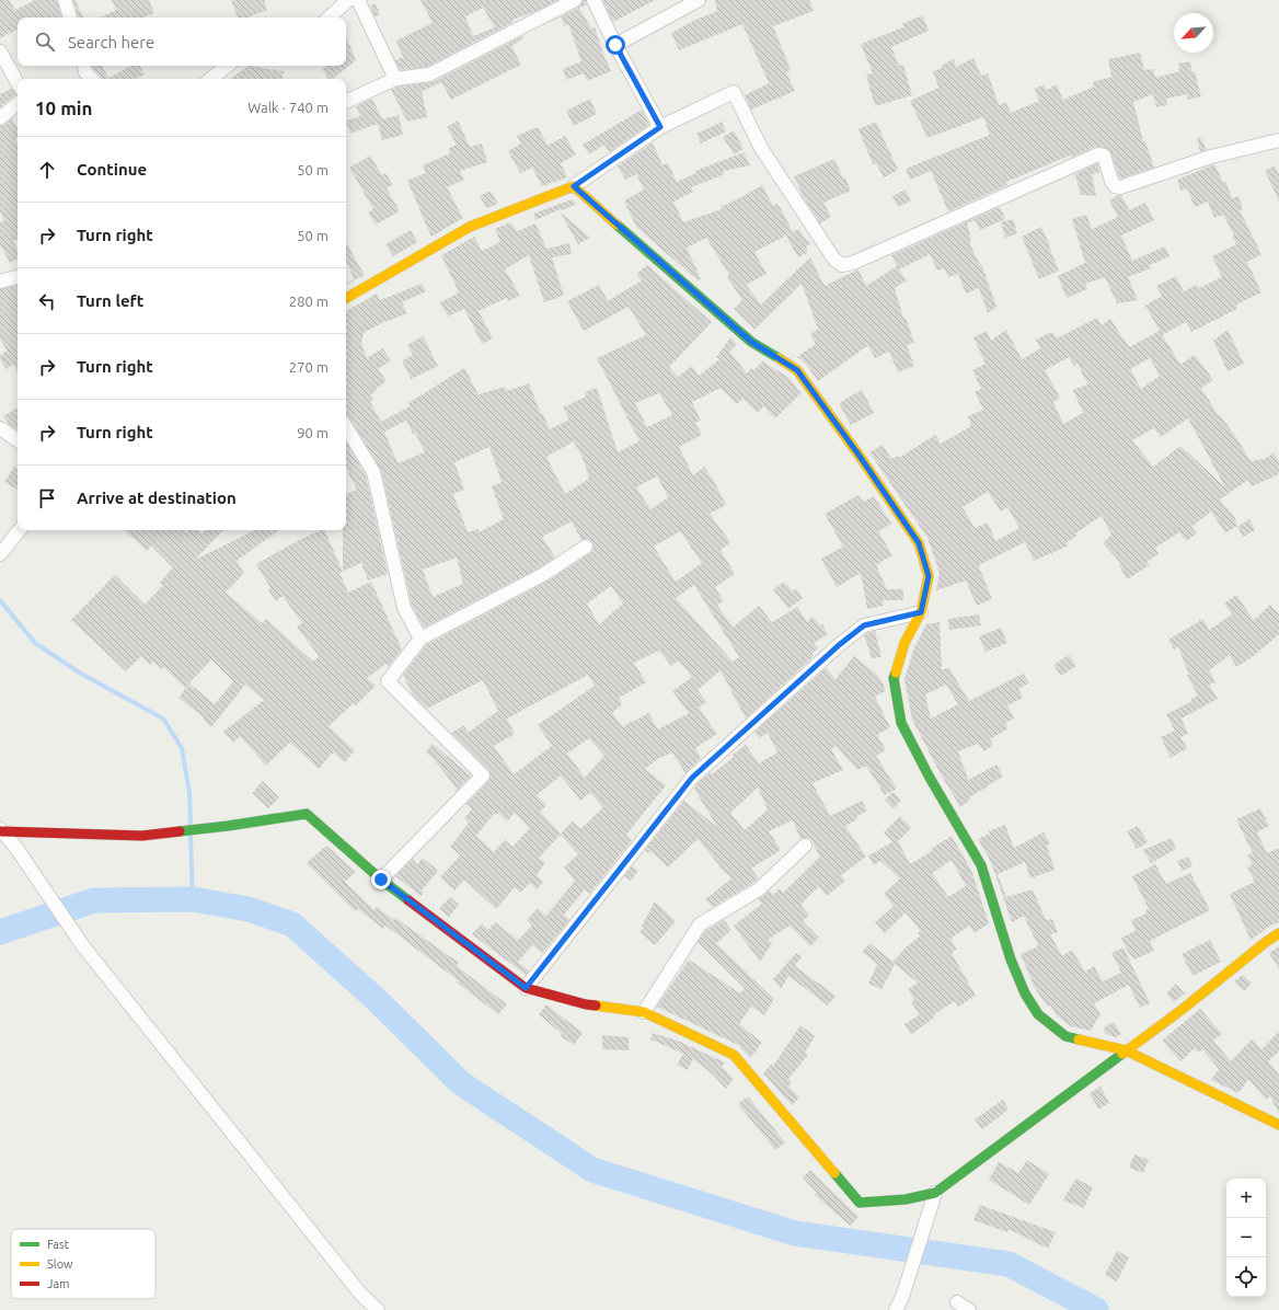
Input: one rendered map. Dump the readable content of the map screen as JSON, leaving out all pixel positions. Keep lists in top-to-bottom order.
{
  "legend": ["Fast", "Slow", "Jam"],
  "north": "bottom left",
  "page": {
    "search": "Search here",
    "heading": ["10 min", "Walk · 740 m"],
    "list": [
      ["Continue", "50 m"],
      ["Turn right", "50 m"],
      ["Turn left", "280 m"],
      ["Turn right", "270 m"],
      ["Turn right", "90 m"],
      "Arrive at destination"
    ],
    "map_buttons": ["+", "−"]
  }
}
